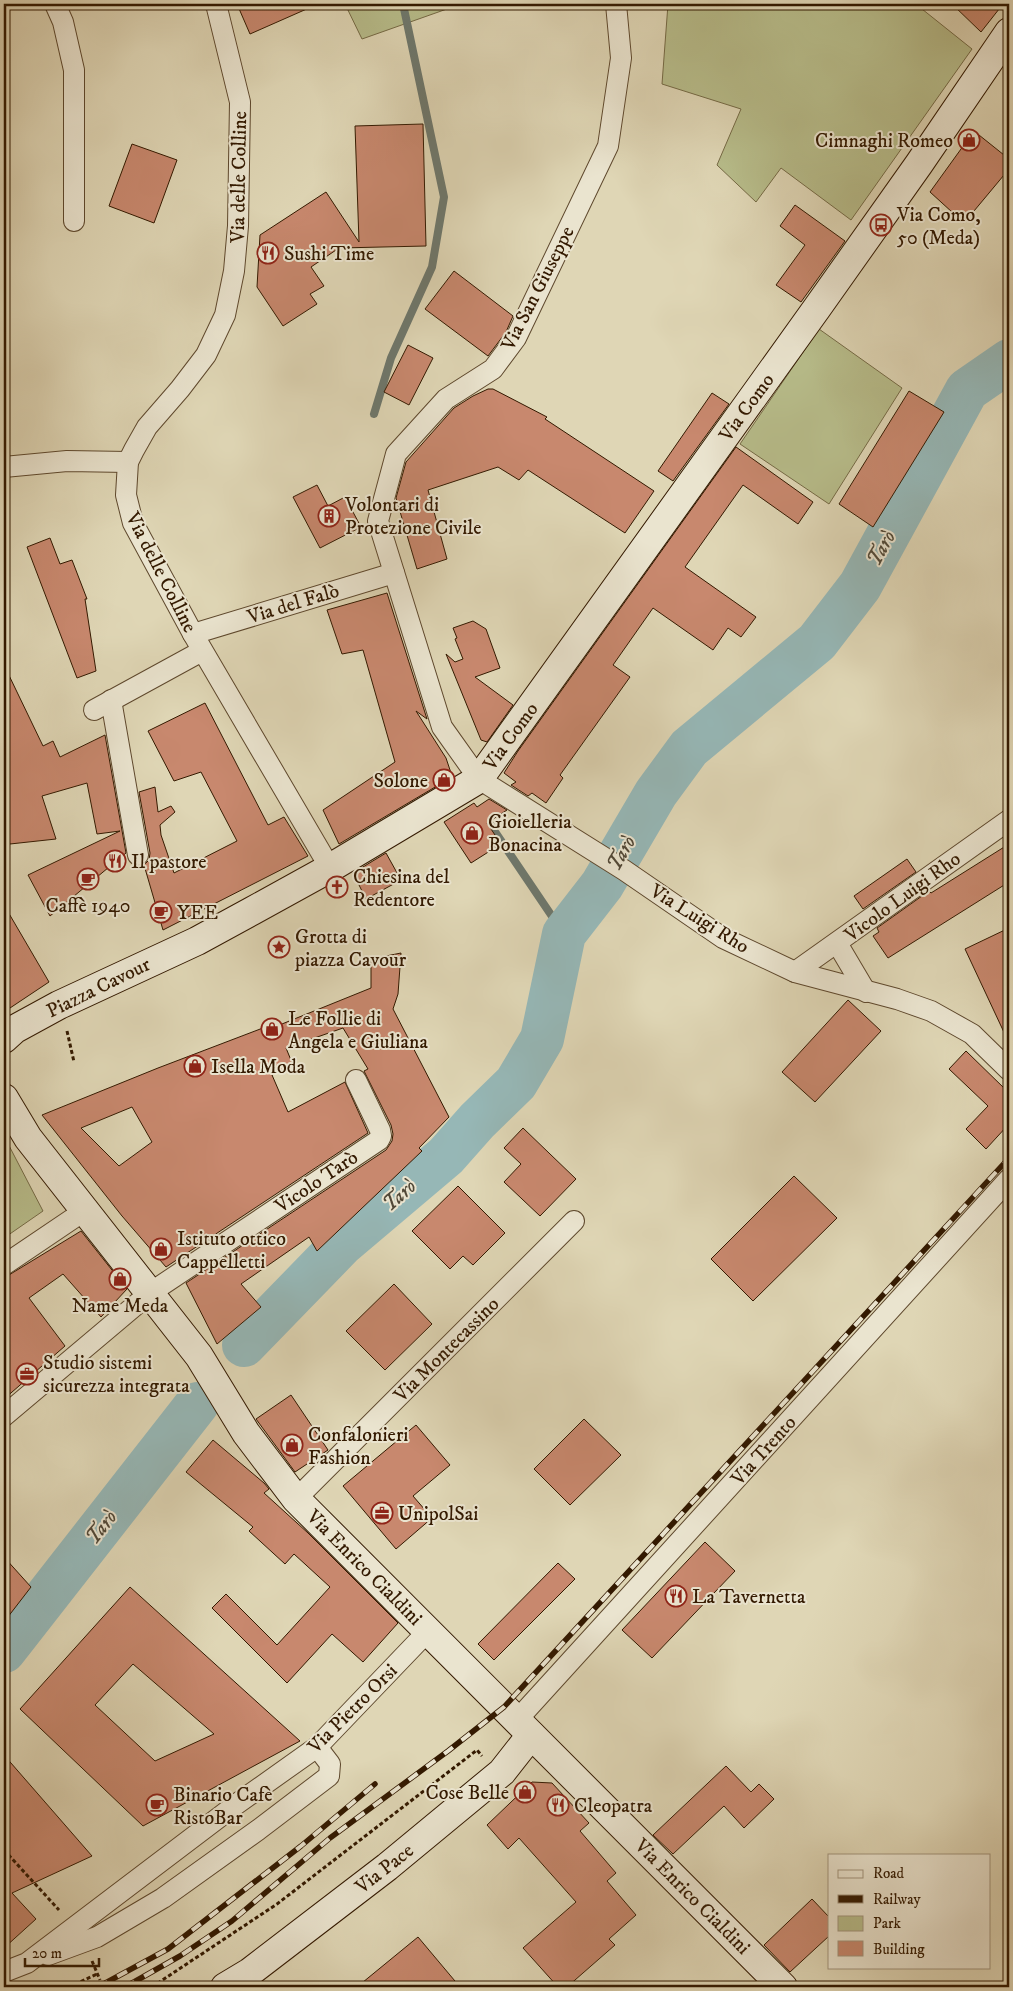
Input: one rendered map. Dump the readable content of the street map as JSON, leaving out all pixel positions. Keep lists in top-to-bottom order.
{
  "streets": {
    "street": [
      "Via delle Colline",
      "Via San Giuseppe",
      "Via Como",
      "Via del Falò",
      "Vicolo Luigi Rho",
      "Via Luigi Rho",
      "Piazza Cavour",
      "Vicolo Tarò",
      "Via Montecassino",
      "Via Trento",
      "Via Enrico Cialdini",
      "Via Pietro Orsi",
      "Via Pace"
    ]
  },
  "crossings": [
    ["Via delle Colline", "Via del Falò"],
    ["Via delle Colline", "Piazza Cavour"],
    ["Via San Giuseppe", "Via Como"],
    ["Via San Giuseppe", "Via del Falò"],
    ["Via San Giuseppe", "Via Luigi Rho"],
    ["Via San Giuseppe", "Piazza Cavour"],
    ["Via Como", "Via Luigi Rho"],
    ["Via Como", "Piazza Cavour"],
    ["Vicolo Luigi Rho", "Via Luigi Rho"],
    ["Via Luigi Rho", "Piazza Cavour"],
    ["Vicolo Tarò", "Via Enrico Cialdini"],
    ["Via Montecassino", "Via Enrico Cialdini"],
    ["Via Trento", "Via Enrico Cialdini"],
    ["Via Trento", "Via Pace"],
    ["Via Enrico Cialdini", "Via Pietro Orsi"],
    ["Via Enrico Cialdini", "Via Pace"]
  ],
  "water": ["Tarò"],
  "places": {
    "shop": [
      "Cimnaghi Romeo",
      "Solone",
      "Gioielleria Bonacina",
      "Le Follie di Angela e Giuliana",
      "Isella Moda",
      "Istituto ottico Cappelletti",
      "Name Meda",
      "Confalonieri Fashion",
      "Cose Belle"
    ],
    "bus stop": ["Via Como, 50 (Meda)"],
    "restaurant": [
      "Sushi Time",
      "Il pastore",
      "La Tavernetta",
      "Cleopatra"
    ],
    "building": ["Volontari di Protezione Civile"],
    "cafe": ["Caffè 1940", "YEE", "Binario Cafè RistoBar"],
    "church": ["Chiesina del Redentore"],
    "place": ["Grotta di piazza Cavour"],
    "office": ["Studio sistemi sicurezza integrata", "UnipolSai"]
  },
  "legend": [
    "Road",
    "Railway",
    "Park",
    "Building"
  ],
  "scale_bar": "20 m"
}
